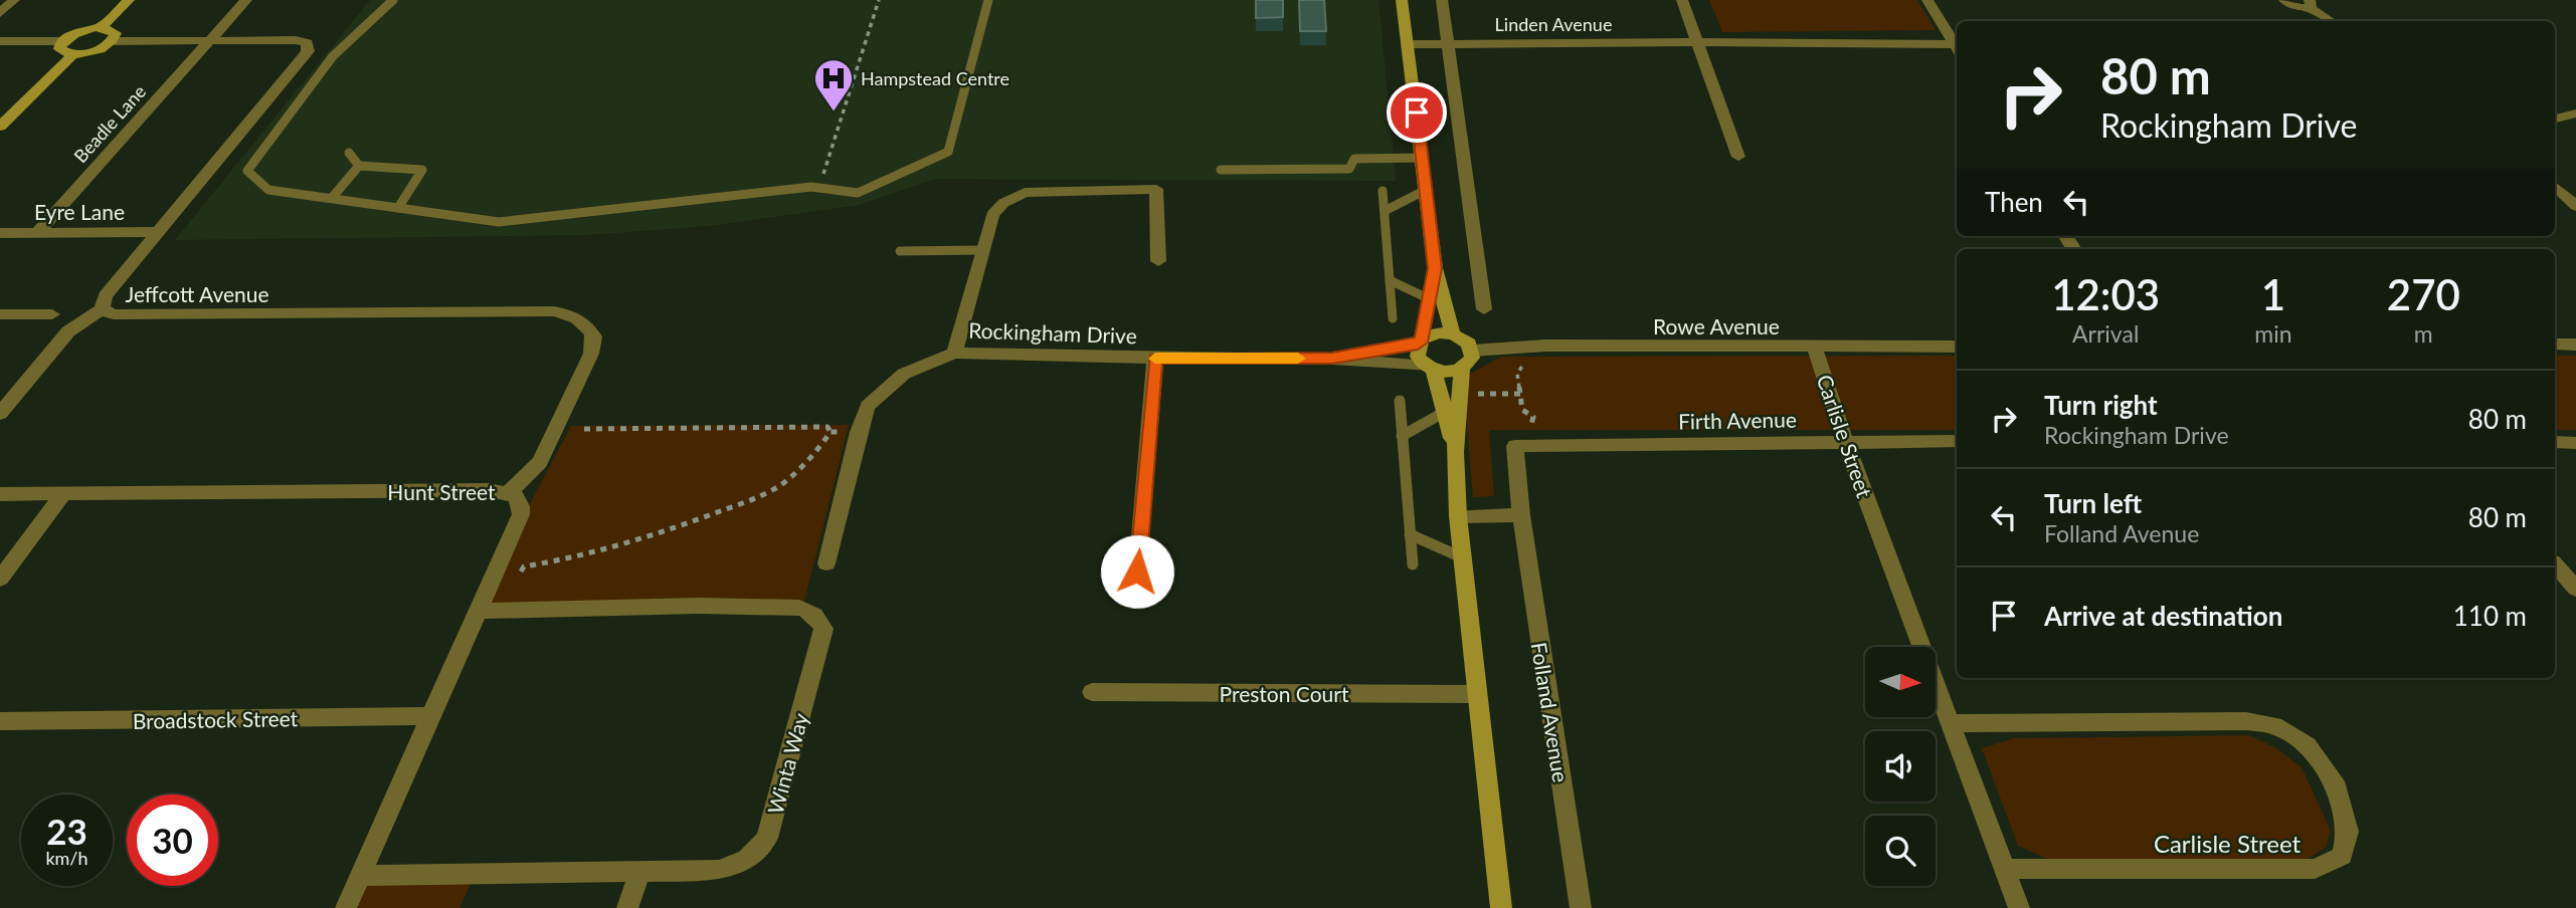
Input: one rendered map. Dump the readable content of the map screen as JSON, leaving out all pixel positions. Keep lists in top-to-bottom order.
{
  "streets": {
    "street": [
      "Linden Avenue",
      "Beadle Lane",
      "Eyre Lane",
      "Jeffcott Avenue",
      "Rowe Avenue",
      "Rockingham Drive",
      "Firth Avenue",
      "Carlisle Street",
      "Hunt Street",
      "Preston Court",
      "Folland Avenue",
      "Broadstock Street",
      "Winta Way"
    ]
  },
  "crossings": [
    ["Beadle Lane", "Eyre Lane"],
    ["Beadle Lane", "Jeffcott Avenue"],
    ["Eyre Lane", "Jeffcott Avenue"],
    ["Jeffcott Avenue", "Hunt Street"],
    ["Rowe Avenue", "Rockingham Drive"],
    ["Rowe Avenue", "Carlisle Street"],
    ["Firth Avenue", "Carlisle Street"],
    ["Firth Avenue", "Folland Avenue"],
    ["Hunt Street", "Broadstock Street"],
    ["Hunt Street", "Winta Way"]
  ],
  "places": {
    "hospital": ["Hampstead Centre"]
  },
  "north": "right",
  "page": {
    "turn": ["80 m", "Rockingham Drive"],
    "then": "Then",
    "eta": [
      "12:03",
      "Arrival",
      "1",
      "min",
      "270",
      "m"
    ],
    "list": [
      {
        "name": "Turn right",
        "note": "Rockingham Drive",
        "value": "80 m"
      },
      {
        "name": "Turn left",
        "note": "Folland Avenue",
        "value": "80 m"
      },
      {
        "name": "Arrive at destination",
        "value": "110 m"
      }
    ],
    "speed": "23 km/h",
    "limit": "30"
  }
}
